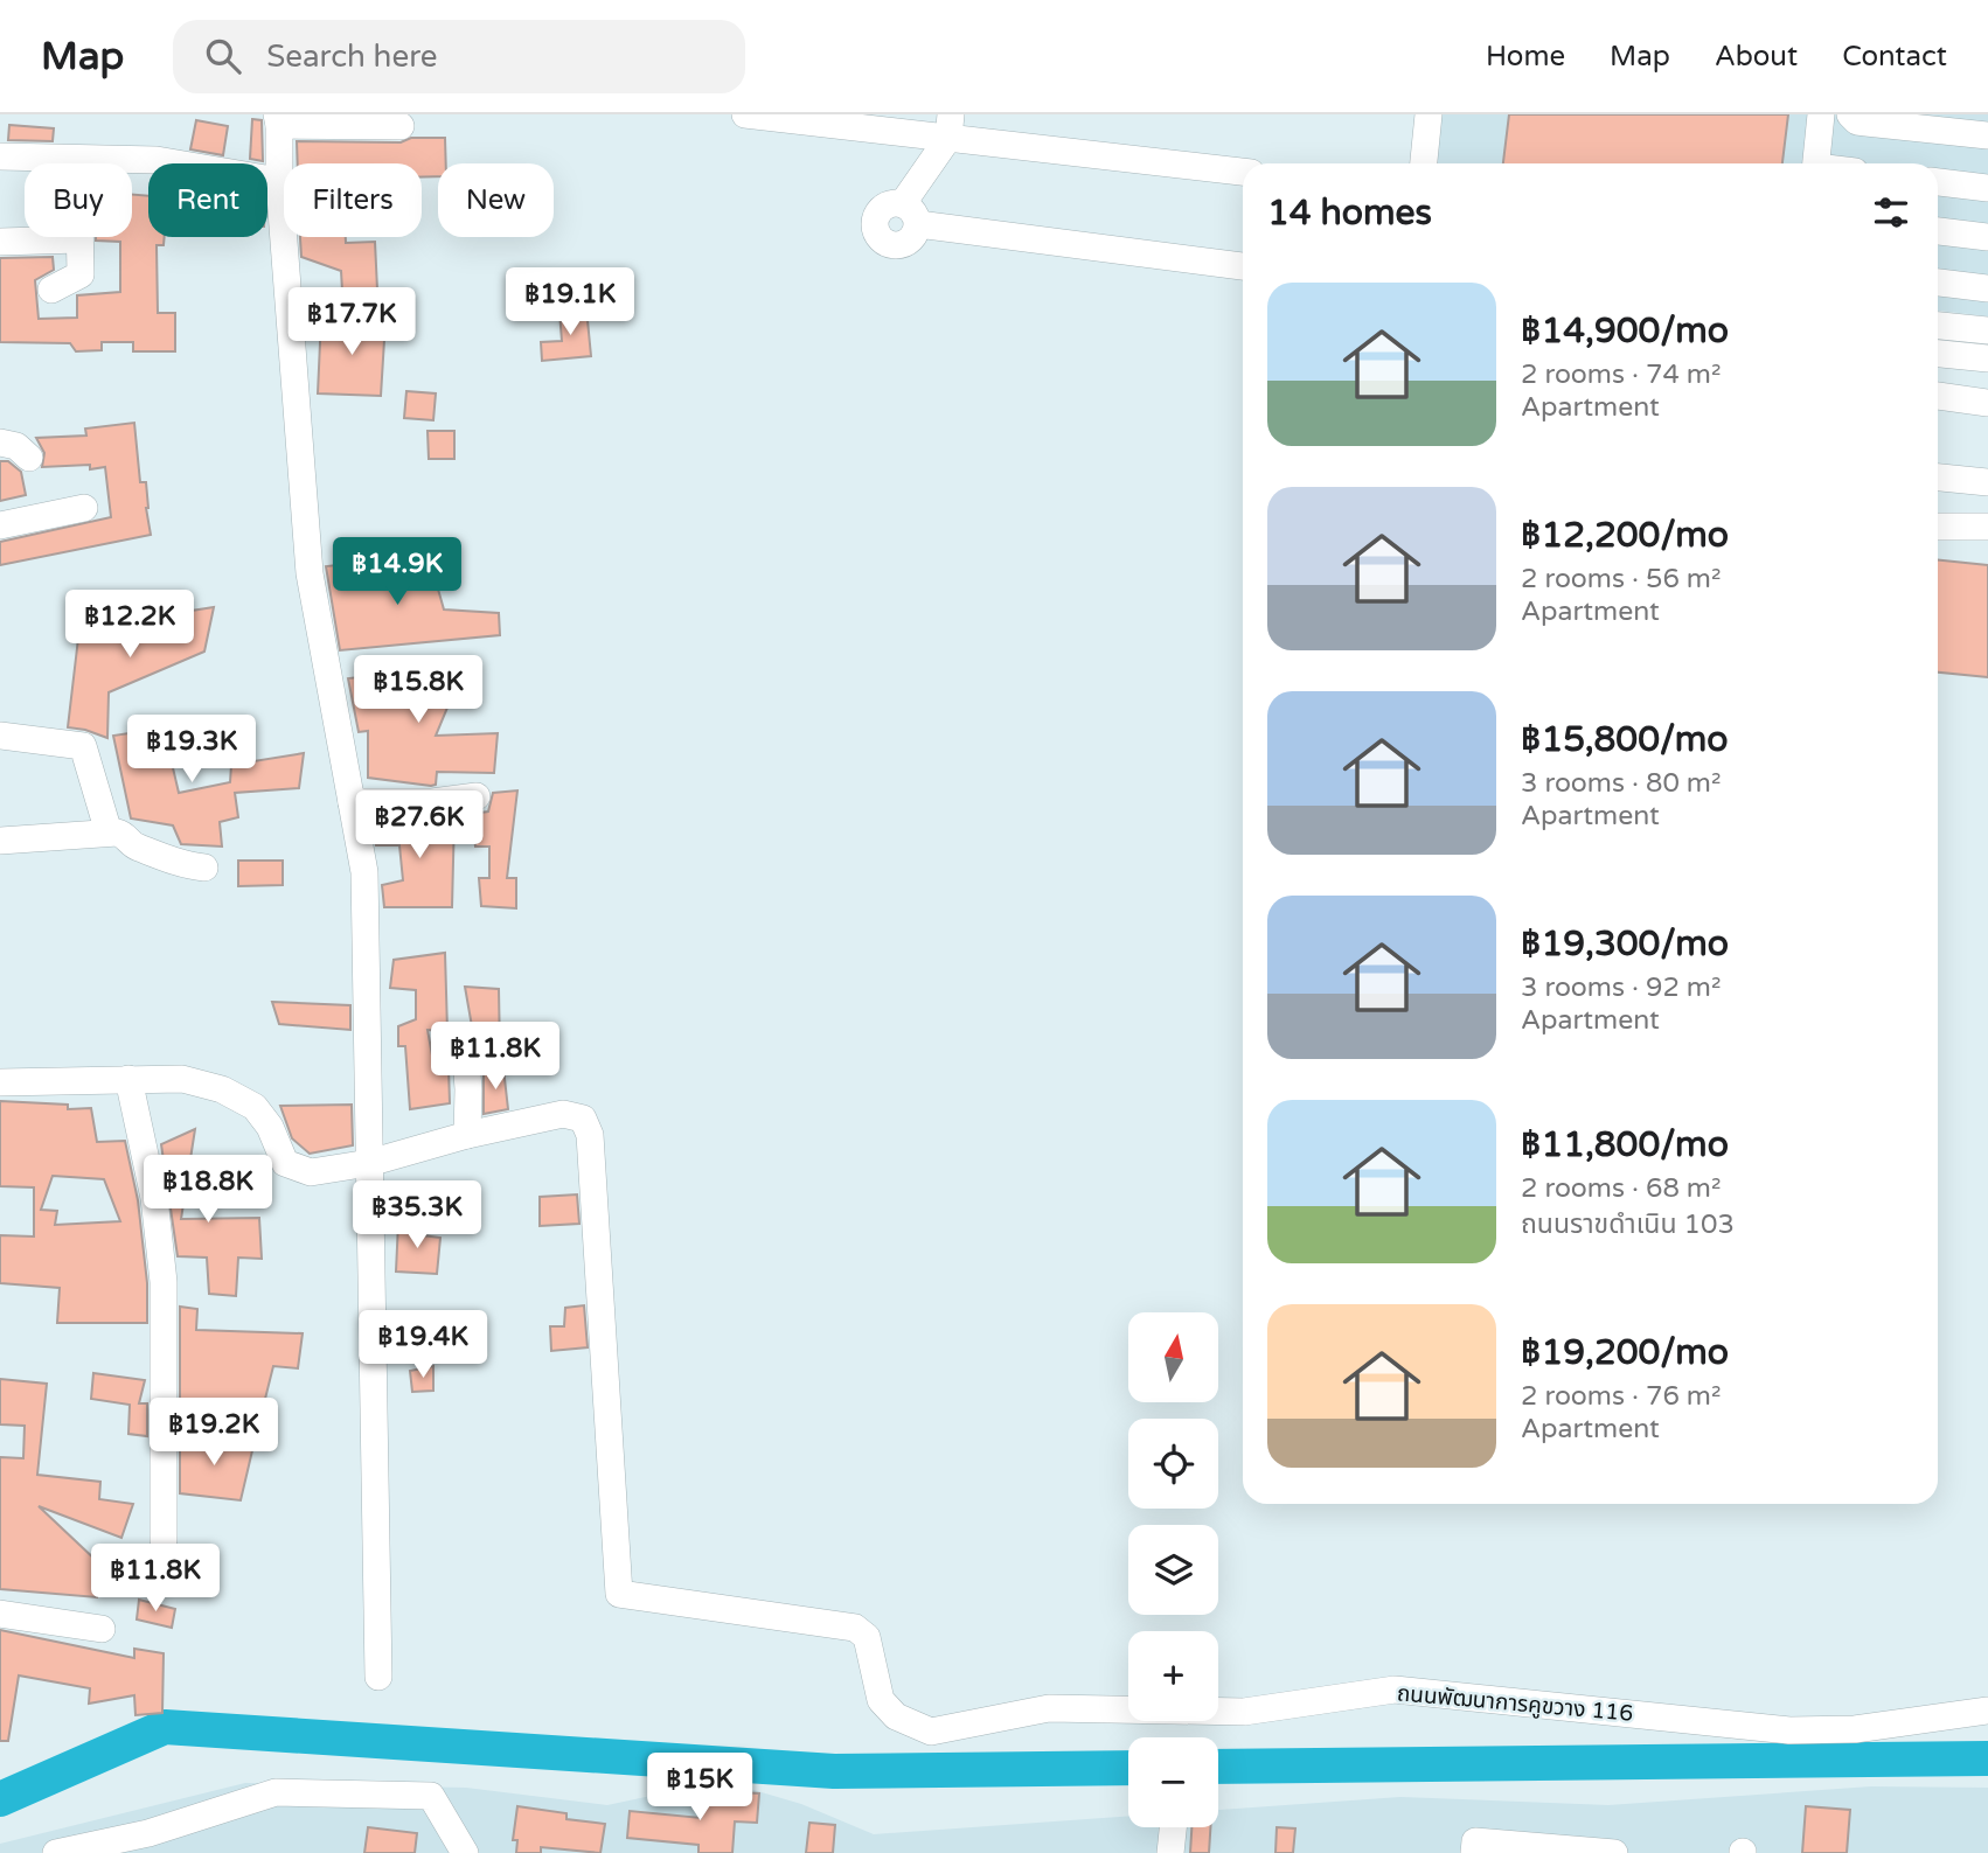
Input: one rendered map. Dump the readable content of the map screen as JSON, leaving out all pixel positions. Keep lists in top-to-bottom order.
{
  "streets": {
    "street": ["ถนนพัฒนาการคูขวาง 116"]
  },
  "north": "top",
  "page": {
    "header": "Map",
    "search": "Search here",
    "nav": [
      "Home",
      "Map",
      "About",
      "Contact"
    ],
    "chip": [
      "Buy",
      "Rent",
      "Filters",
      "New"
    ],
    "heading": "14 homes",
    "list": [
      {
        "name": "฿14,900/mo",
        "note": "2 rooms · 74 m² · Apartment"
      },
      {
        "name": "฿12,200/mo",
        "note": "2 rooms · 56 m² · Apartment"
      },
      {
        "name": "฿15,800/mo",
        "note": "3 rooms · 80 m² · Apartment"
      },
      {
        "name": "฿19,300/mo",
        "note": "3 rooms · 92 m² · Apartment"
      },
      {
        "name": "฿11,800/mo",
        "note": "2 rooms · 68 m² · ถนนราขดำเนิน 103"
      },
      {
        "name": "฿19,200/mo",
        "note": "2 rooms · 76 m² · Apartment"
      }
    ],
    "price": [
      "฿19.1K",
      "฿17.7K",
      "฿14.9K",
      "฿12.2K",
      "฿15.8K",
      "฿19.3K",
      "฿27.6K",
      "฿11.8K",
      "฿18.8K",
      "฿35.3K",
      "฿19.4K",
      "฿19.2K",
      "฿11.8K",
      "฿15K"
    ],
    "map_buttons": ["+", "−"]
  }
}
